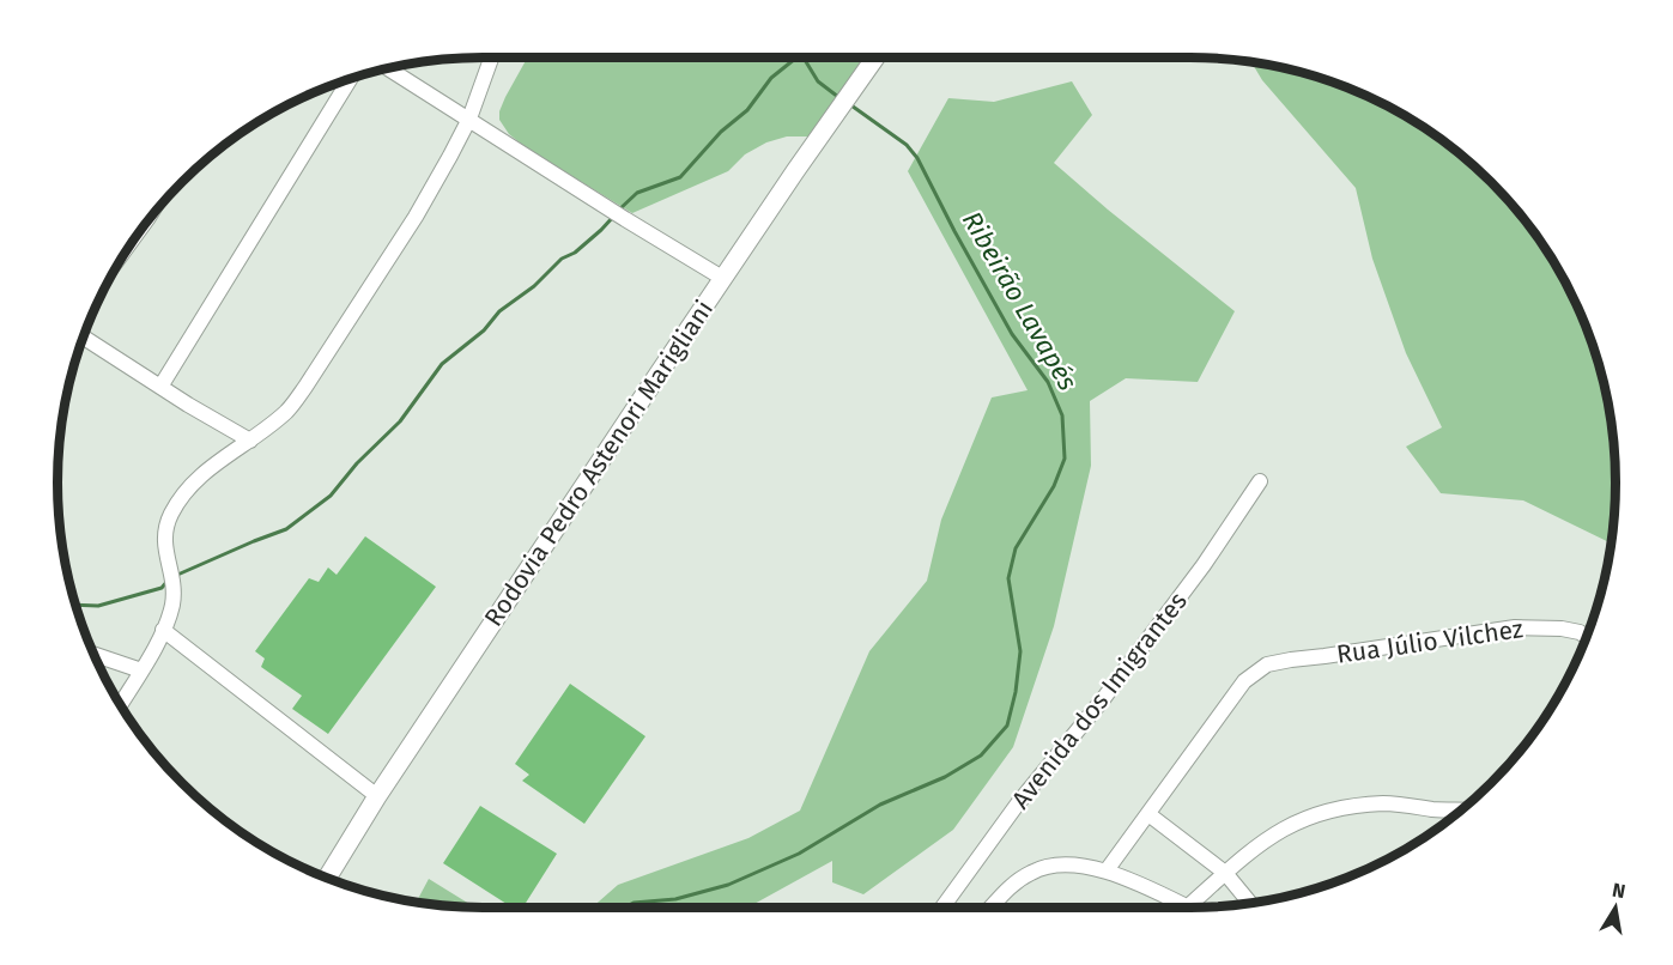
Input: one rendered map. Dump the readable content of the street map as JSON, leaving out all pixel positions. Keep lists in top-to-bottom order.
{
  "streets": {
    "main road": ["Rodovia Pedro Astenori Marigliani"],
    "street": ["Rua Júlio Vilchez", "Avenida dos Imigrantes"]
  },
  "water": ["Ribeirão Lavapés"],
  "north": "top"
}
